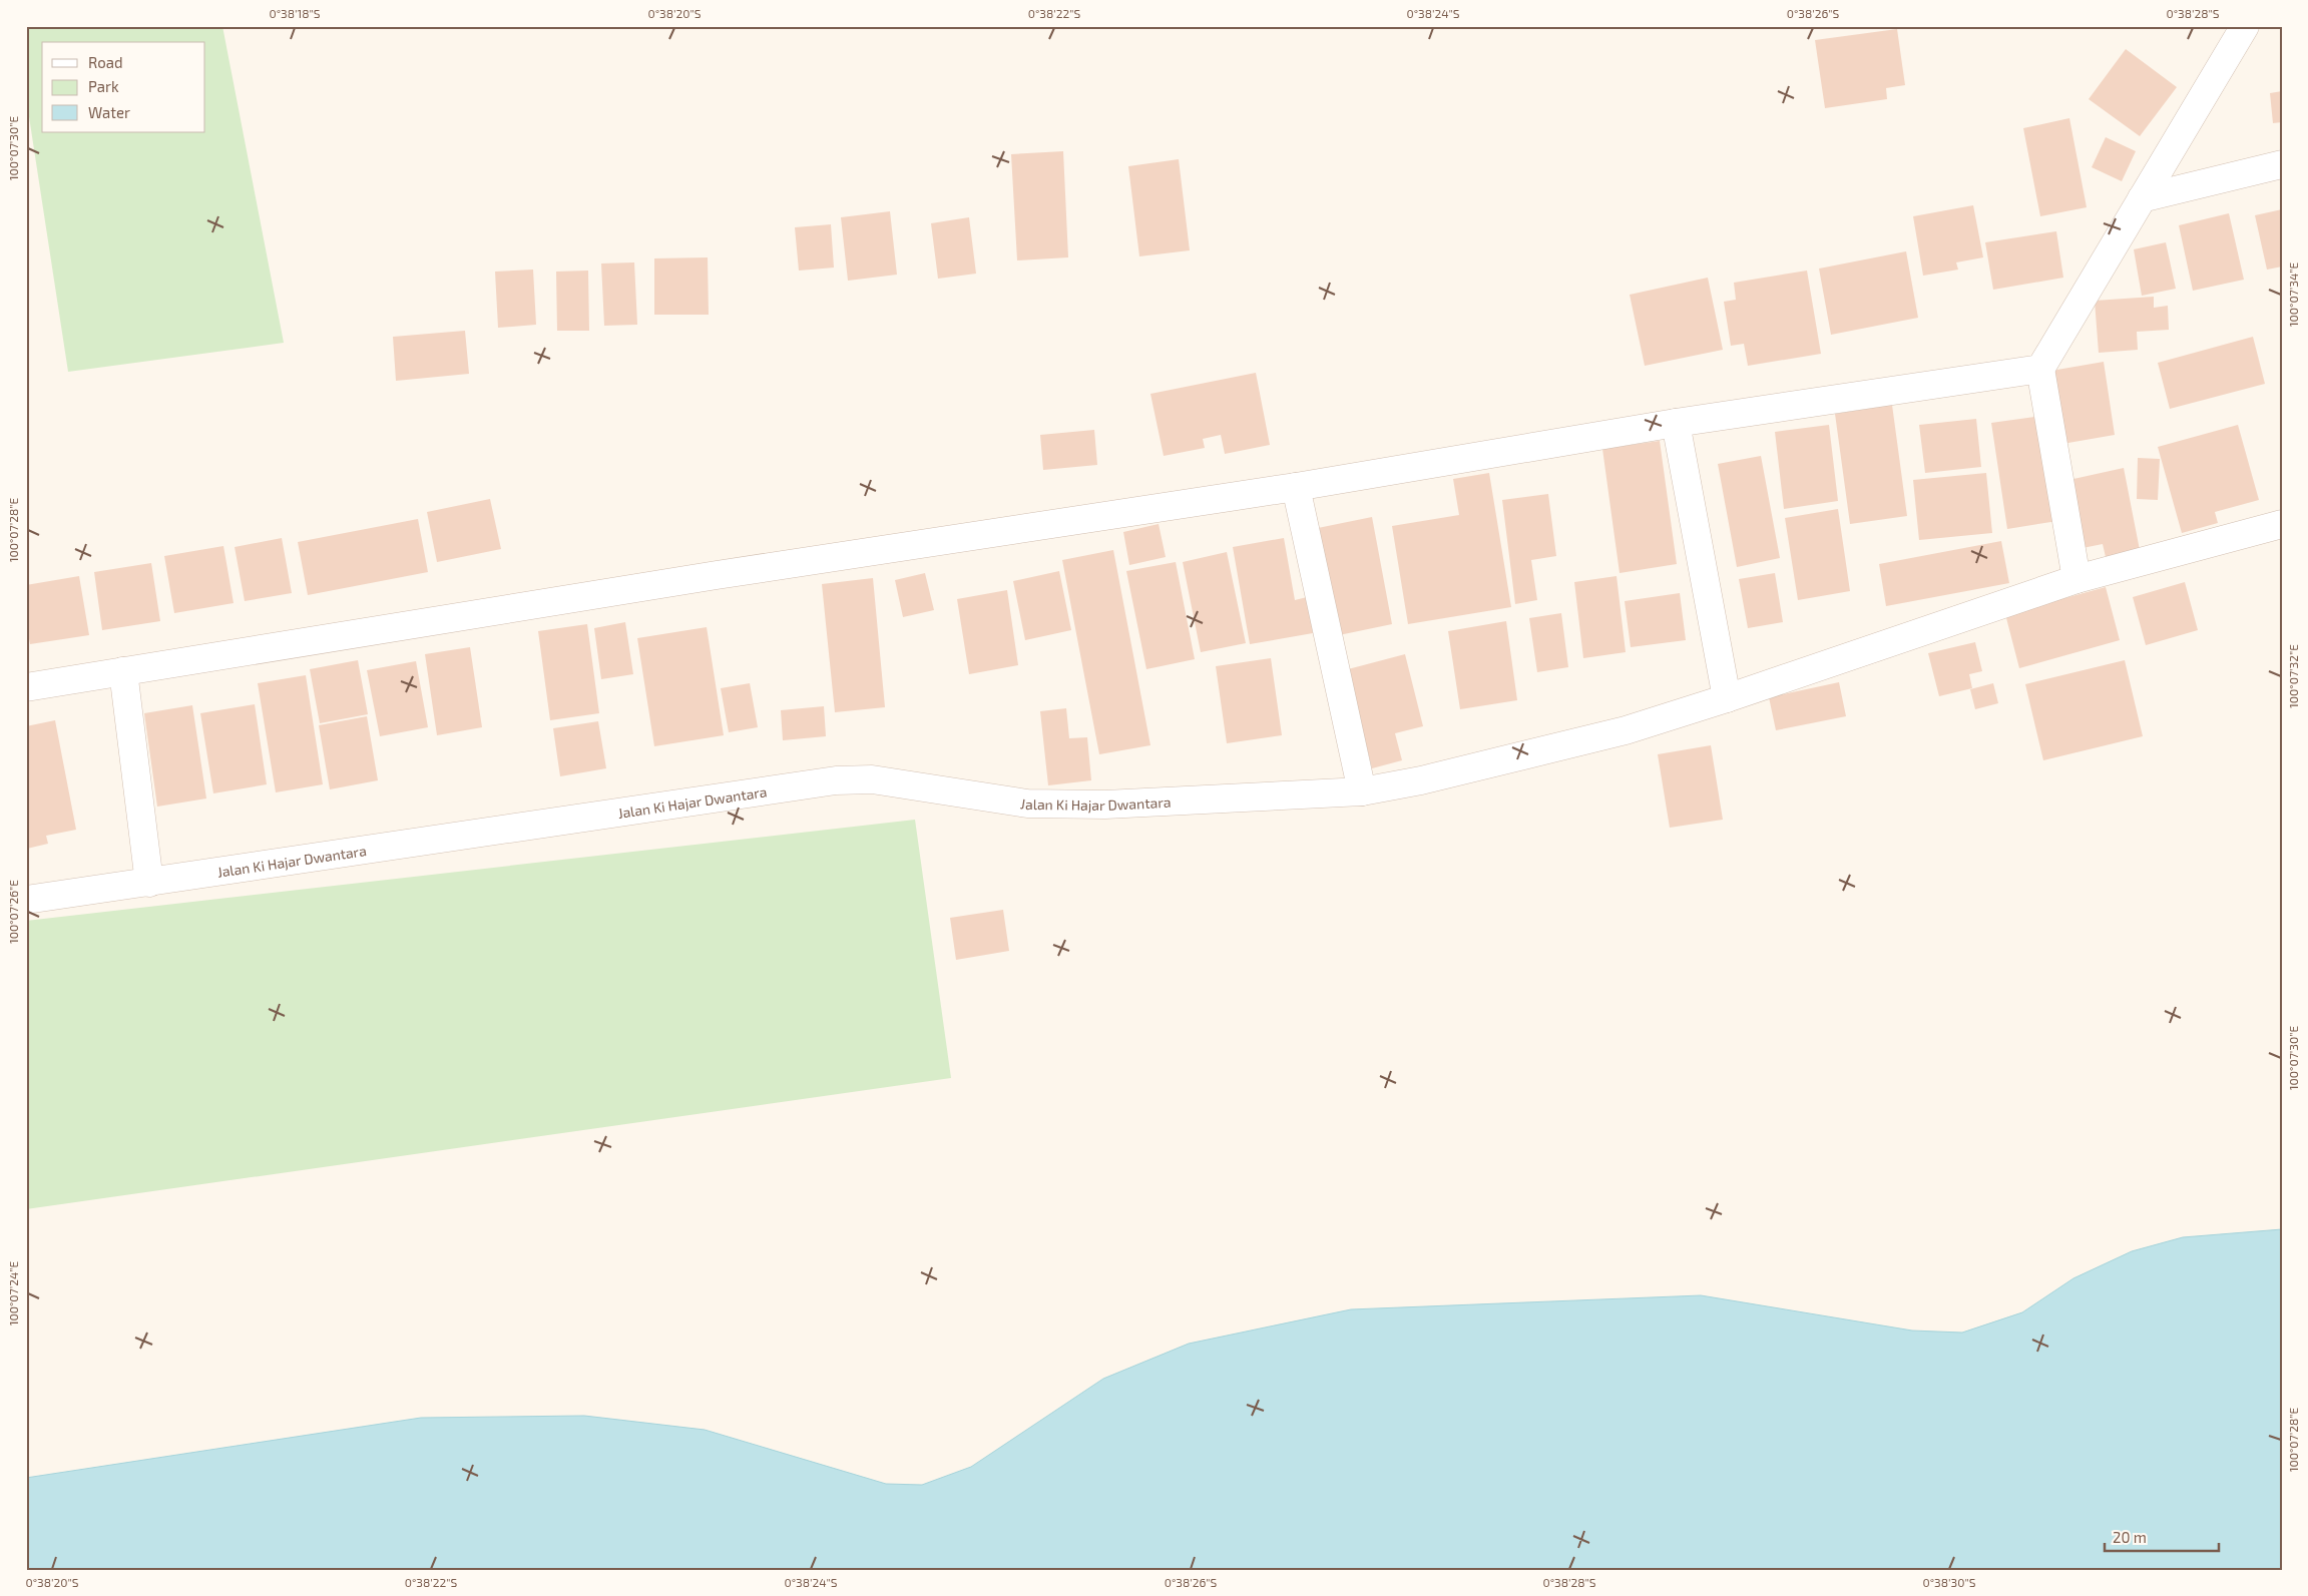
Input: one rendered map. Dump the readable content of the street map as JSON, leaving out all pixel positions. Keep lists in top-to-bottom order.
{
  "streets": {
    "street": ["Jalan Ki Hajar Dwantara"]
  },
  "legend": ["Road", "Park", "Water"],
  "scale_bar": "20 m",
  "coordinates": [
    "0°38'18\"S",
    "0°38'20\"S",
    "0°38'22\"S",
    "0°38'24\"S",
    "0°38'26\"S",
    "0°38'28\"S",
    "100°07'30\"E",
    "100°07'34\"E",
    "100°07'28\"E",
    "100°07'32\"E",
    "100°07'26\"E",
    "100°07'24\"E",
    "0°38'30\"S"
  ]
}
